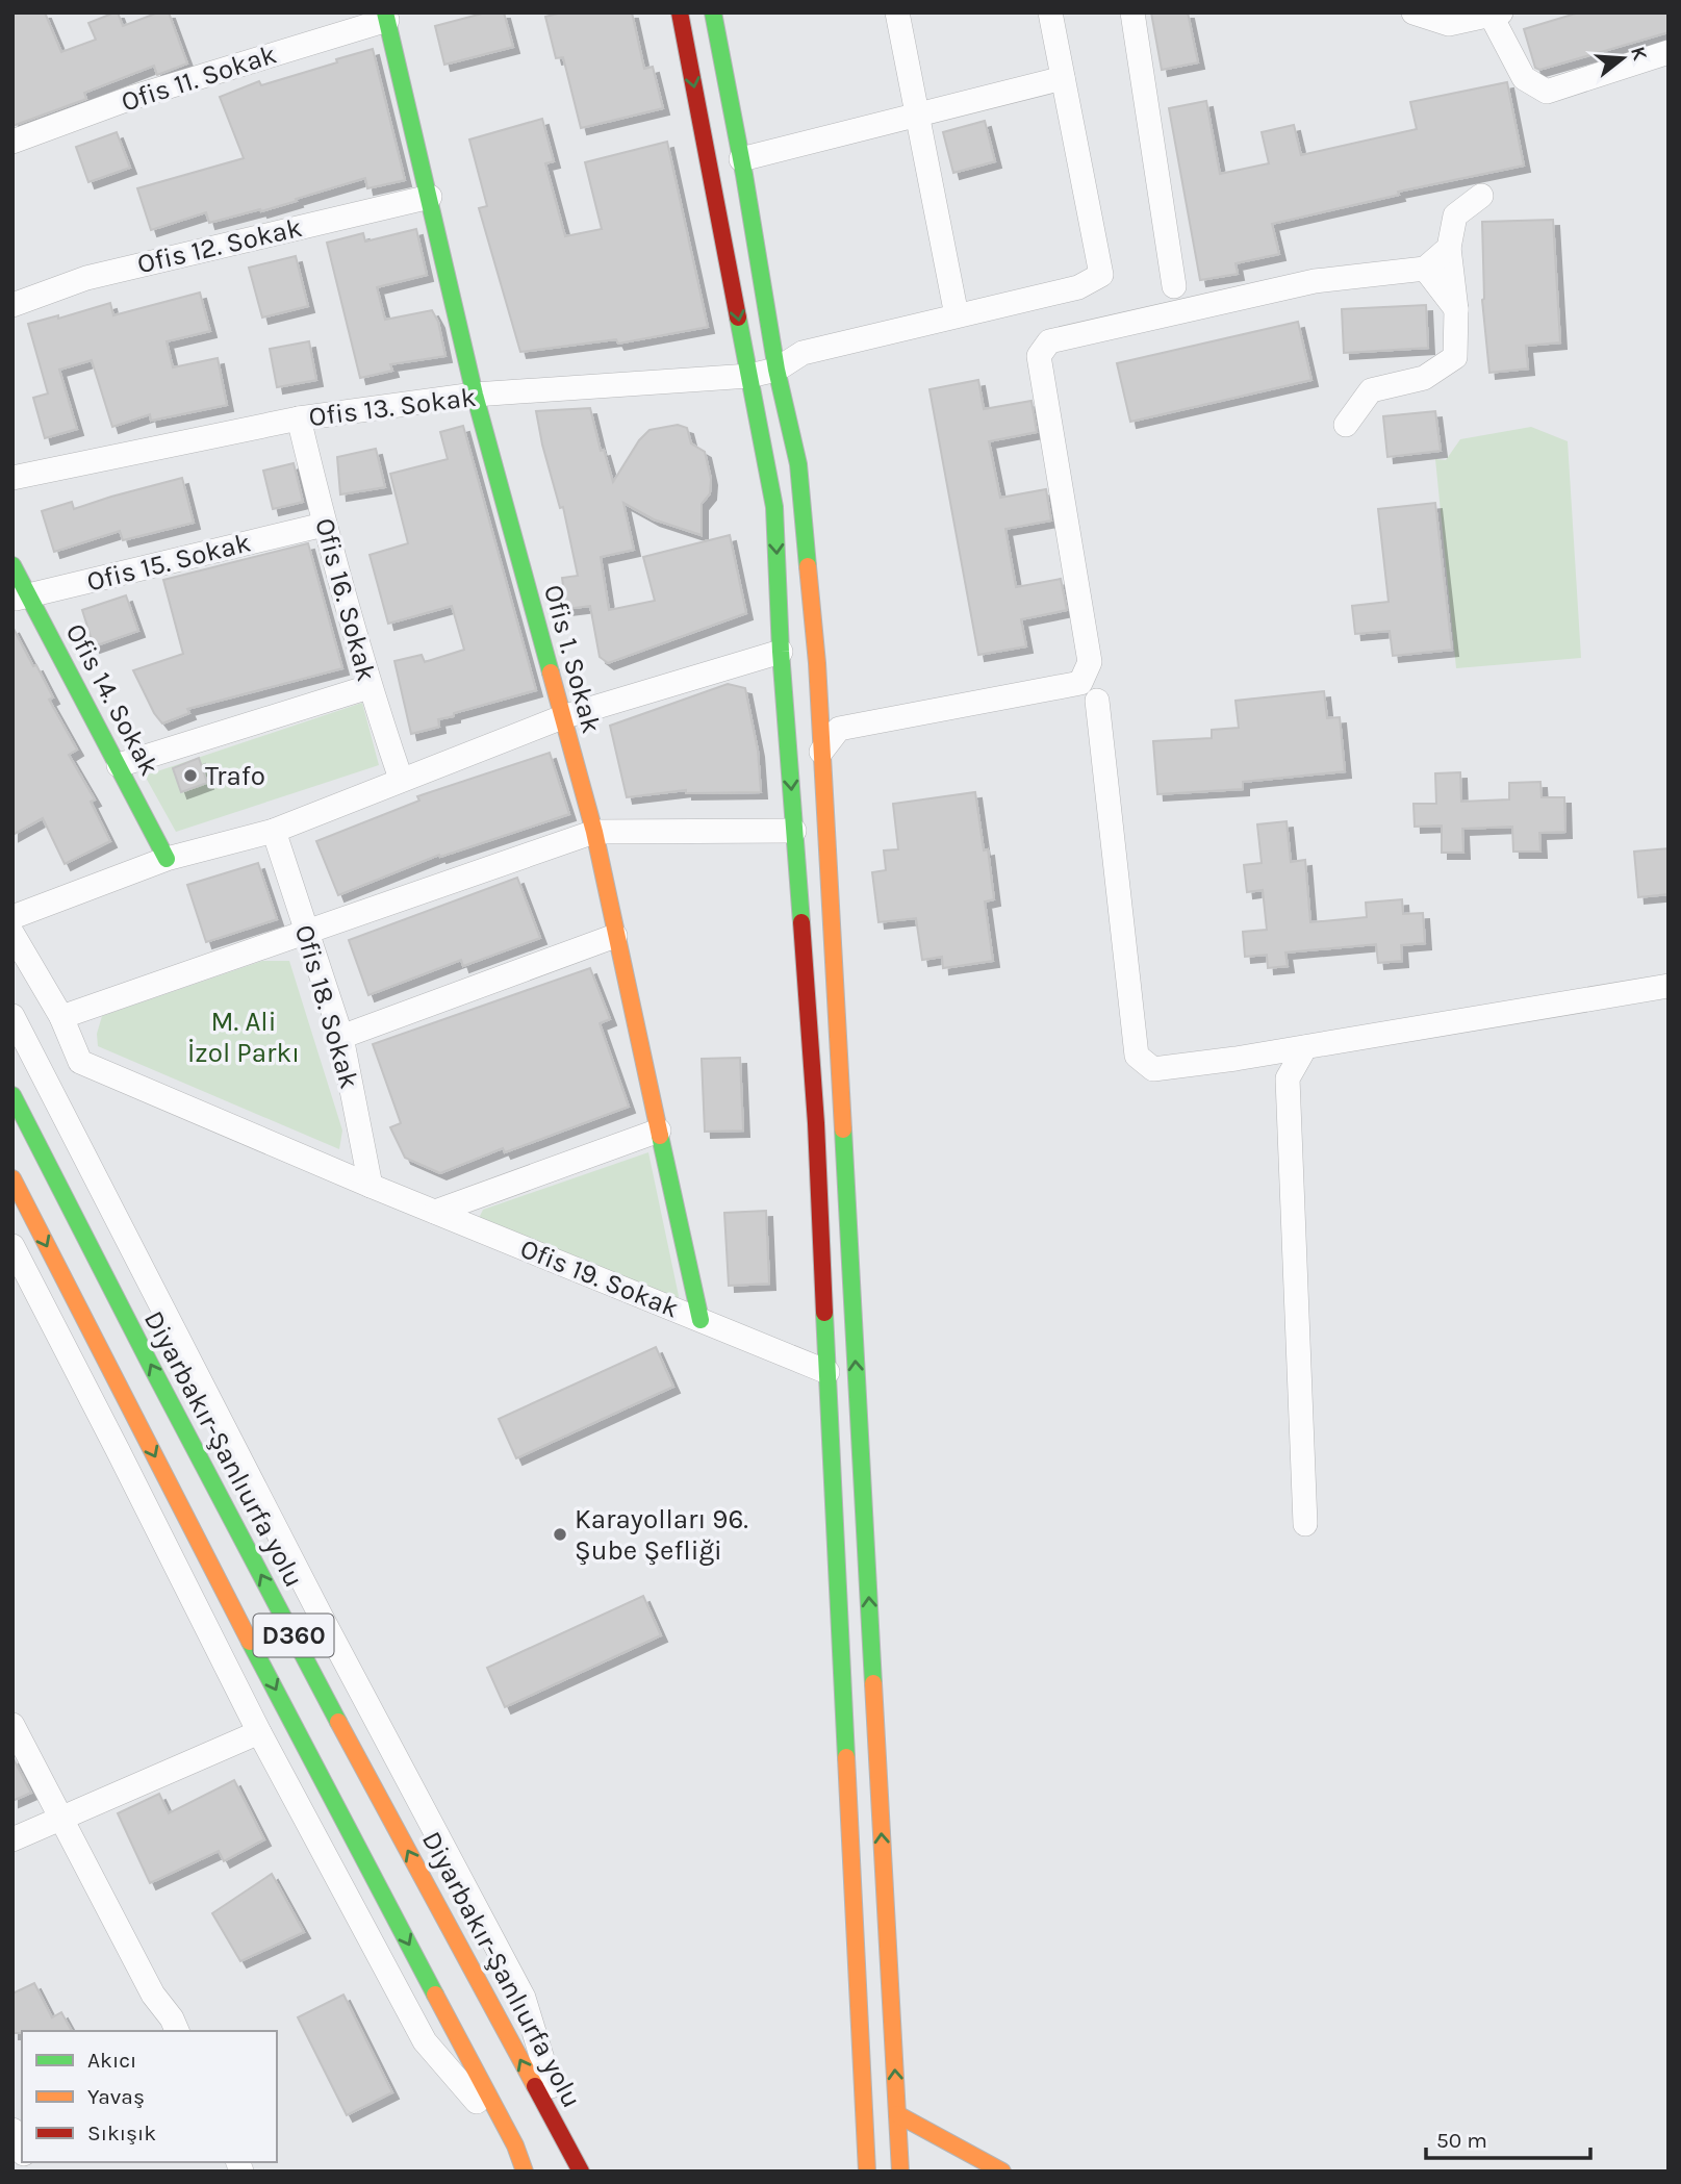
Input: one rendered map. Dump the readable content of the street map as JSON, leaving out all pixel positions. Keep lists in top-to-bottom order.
{
  "streets": {
    "main road": [
      "Ofis 1. Sokak",
      "Ofis 14. Sokak",
      "Diyarbakır-Şanlıurfa yolu",
      "D360"
    ],
    "street": [
      "Ofis 11. Sokak",
      "Ofis 12. Sokak",
      "Ofis 13. Sokak",
      "Ofis 15. Sokak",
      "Ofis 16. Sokak",
      "Ofis 18. Sokak",
      "Ofis 19. Sokak"
    ]
  },
  "crossings": [
    ["Ofis 11. Sokak", "Ofis 1. Sokak"],
    ["Ofis 12. Sokak", "Ofis 1. Sokak"],
    ["Ofis 13. Sokak", "Ofis 16. Sokak"],
    ["Ofis 13. Sokak", "Ofis 1. Sokak"],
    ["Ofis 15. Sokak", "Ofis 16. Sokak"],
    ["Ofis 15. Sokak", "Ofis 14. Sokak"],
    ["Ofis 1. Sokak", "Ofis 19. Sokak"],
    ["Ofis 18. Sokak", "Ofis 19. Sokak"]
  ],
  "parks": ["M. Ali İzol Parkı"],
  "places": ["Trafo", "Karayolları 96. Şube Şefliği"],
  "legend": ["Akıcı", "Yavaş", "Sıkışık"],
  "scale_bar": "50 m",
  "north": "right"
}
